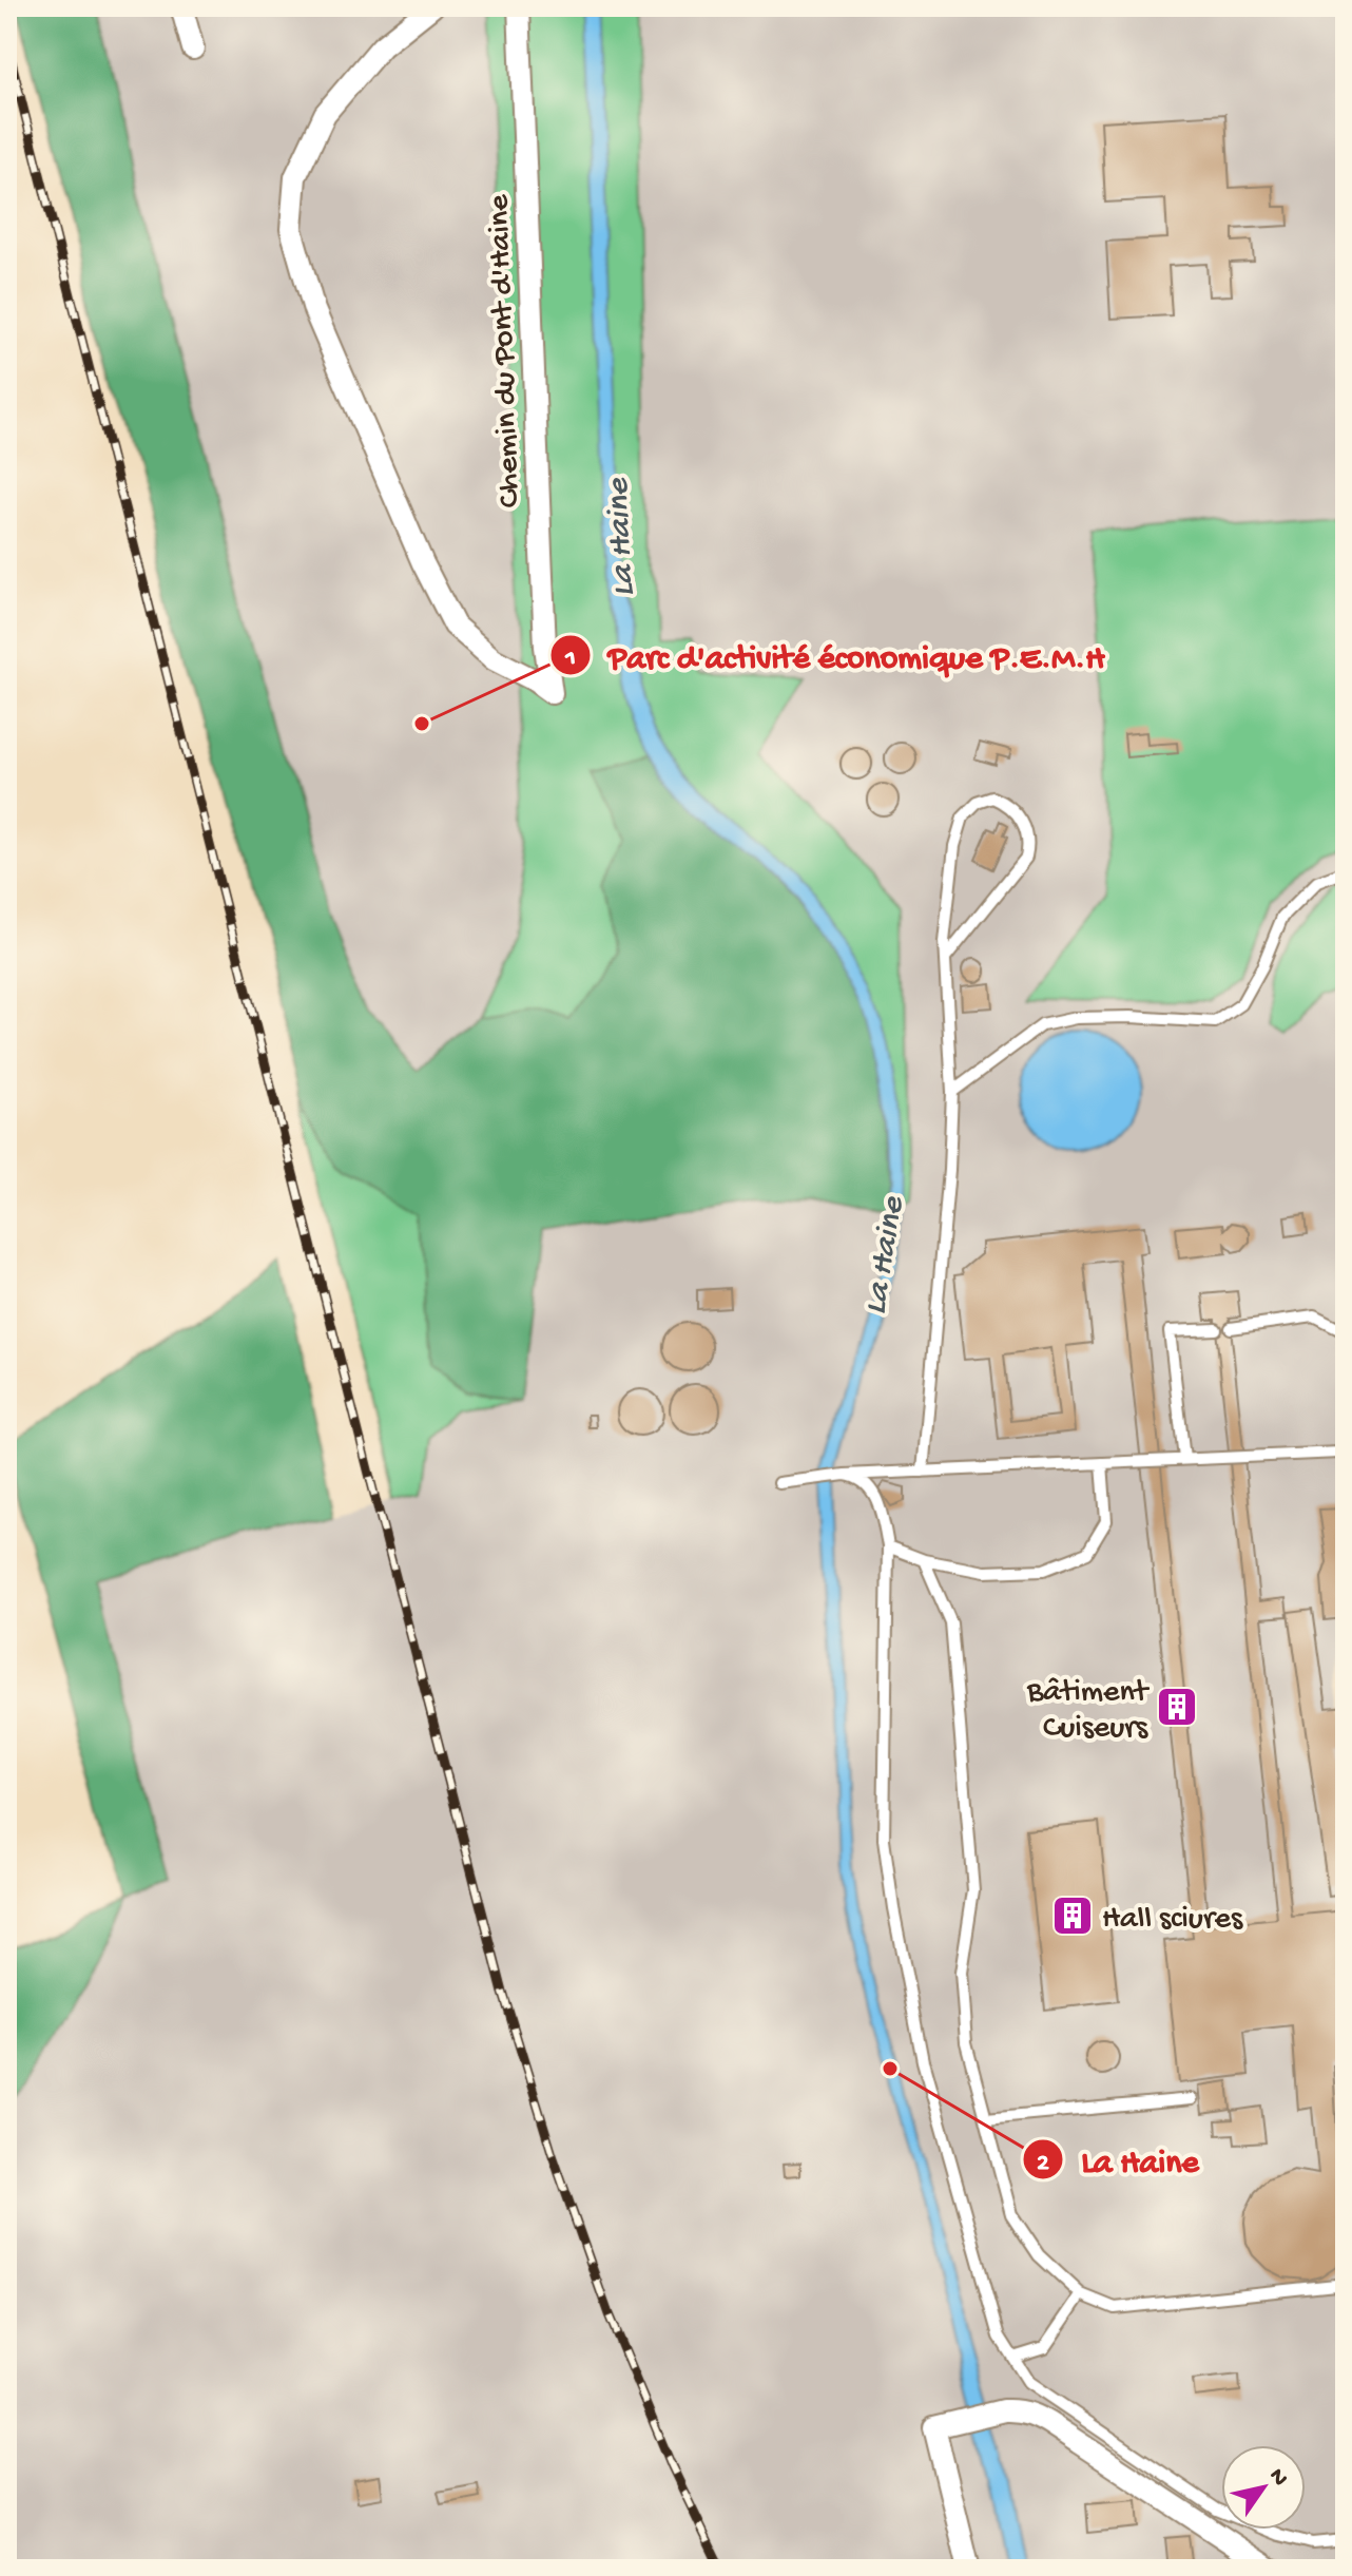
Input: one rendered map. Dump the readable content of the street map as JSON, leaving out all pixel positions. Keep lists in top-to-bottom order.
{
  "streets": {
    "street": ["Chemin du Pont d'Haine"]
  },
  "water": ["La Haine"],
  "places": {
    "other": ["Parc d'activité économique P.E.M.H", "La Haine"],
    "building": ["Bâtiment Cuiseurs", "Hall sciures"]
  },
  "north": "top right"
}
